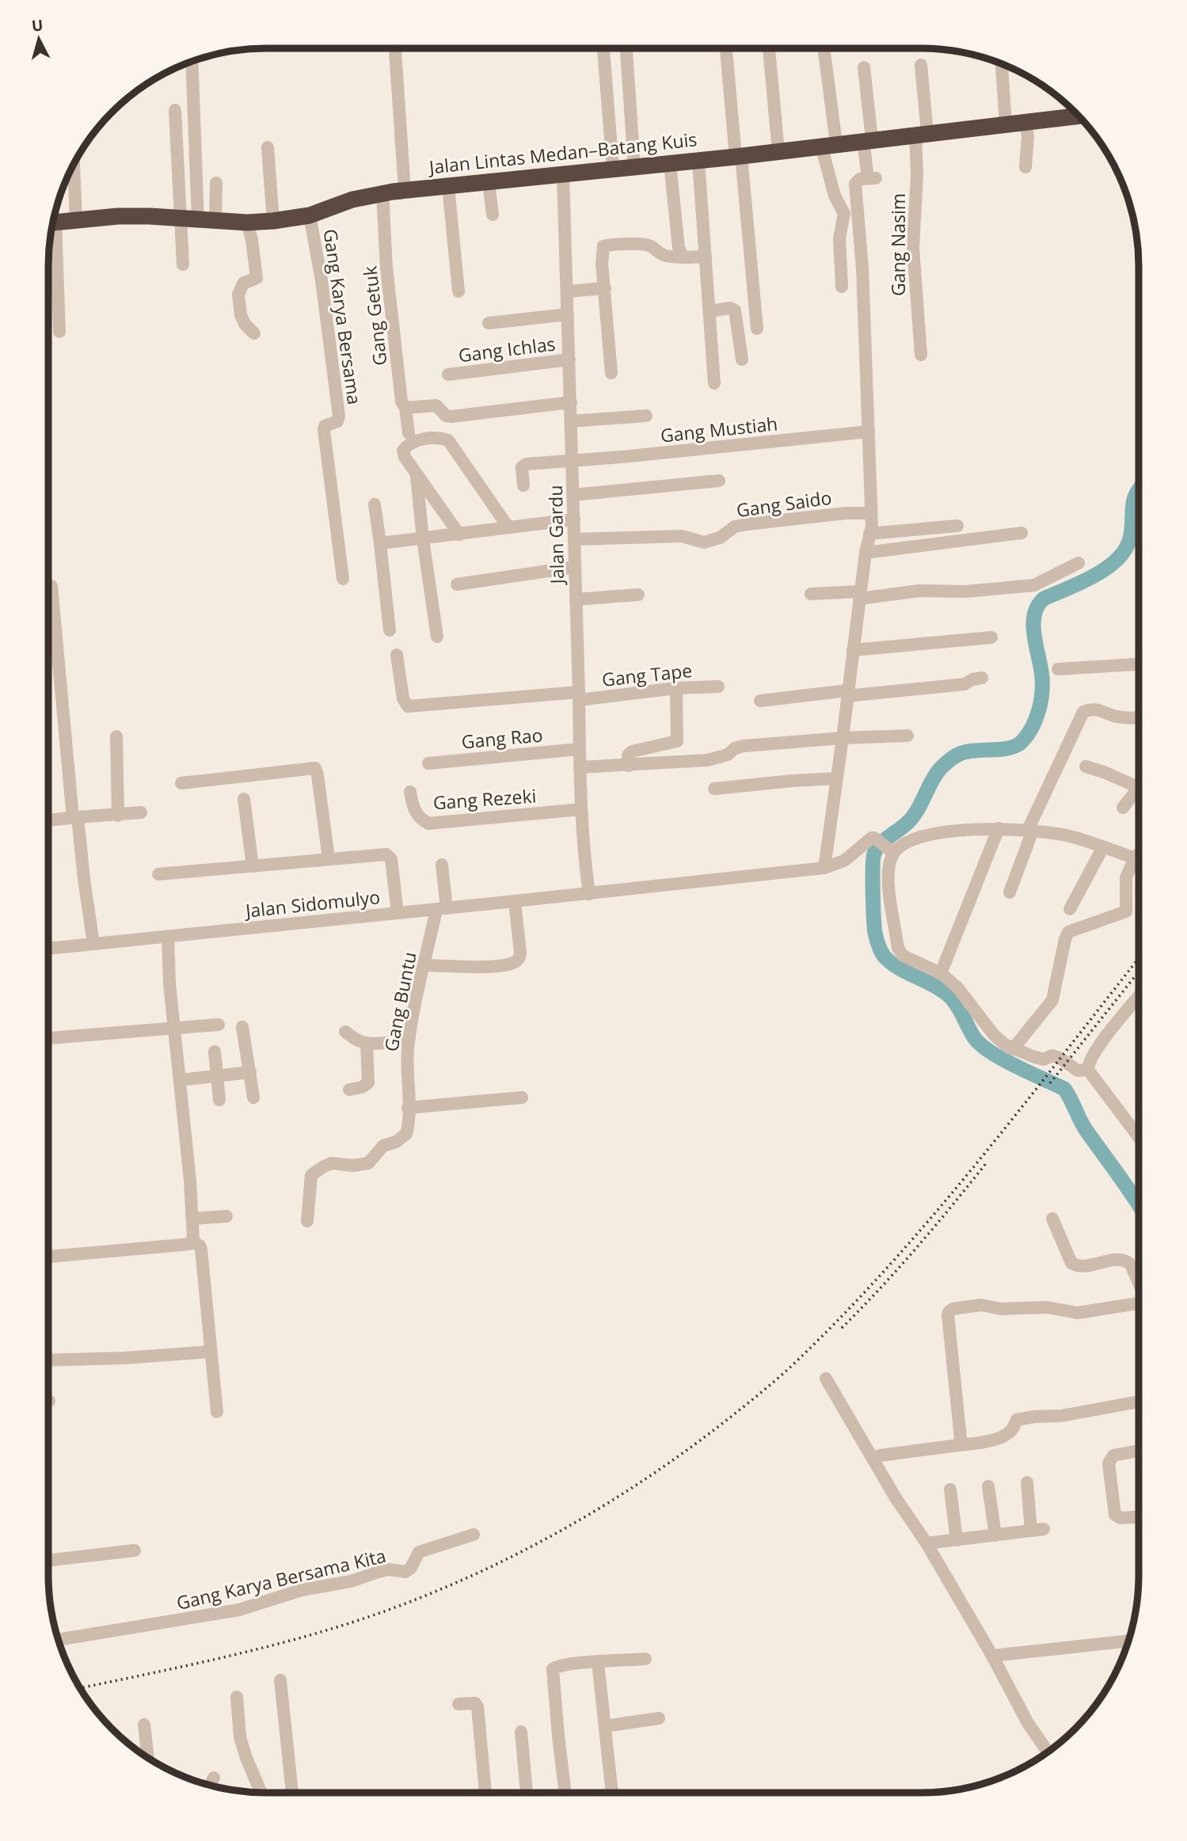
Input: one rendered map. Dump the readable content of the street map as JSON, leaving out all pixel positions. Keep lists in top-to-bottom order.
{
  "streets": {
    "highway": ["Jalan Lintas Medan–Batang Kuis"],
    "street": [
      "Gang Nasim",
      "Gang Getuk",
      "Gang Karya Bersama",
      "Gang Ichlas",
      "Gang Mustiah",
      "Gang Saido",
      "Jalan Gardu",
      "Gang Tape",
      "Gang Rao",
      "Gang Rezeki",
      "Jalan Sidomulyo",
      "Gang Buntu",
      "Gang Karya Bersama Kita"
    ]
  },
  "crossings": [
    ["Jalan Lintas Medan–Batang Kuis", "Gang Nasim"],
    ["Jalan Lintas Medan–Batang Kuis", "Gang Getuk"],
    ["Jalan Lintas Medan–Batang Kuis", "Gang Karya Bersama"],
    ["Jalan Lintas Medan–Batang Kuis", "Jalan Gardu"],
    ["Gang Ichlas", "Jalan Gardu"],
    ["Gang Mustiah", "Jalan Gardu"],
    ["Gang Saido", "Jalan Gardu"],
    ["Jalan Gardu", "Gang Tape"],
    ["Jalan Gardu", "Gang Rao"],
    ["Jalan Gardu", "Gang Rezeki"],
    ["Jalan Gardu", "Jalan Sidomulyo"],
    ["Jalan Sidomulyo", "Gang Buntu"]
  ],
  "north": "top"
}
